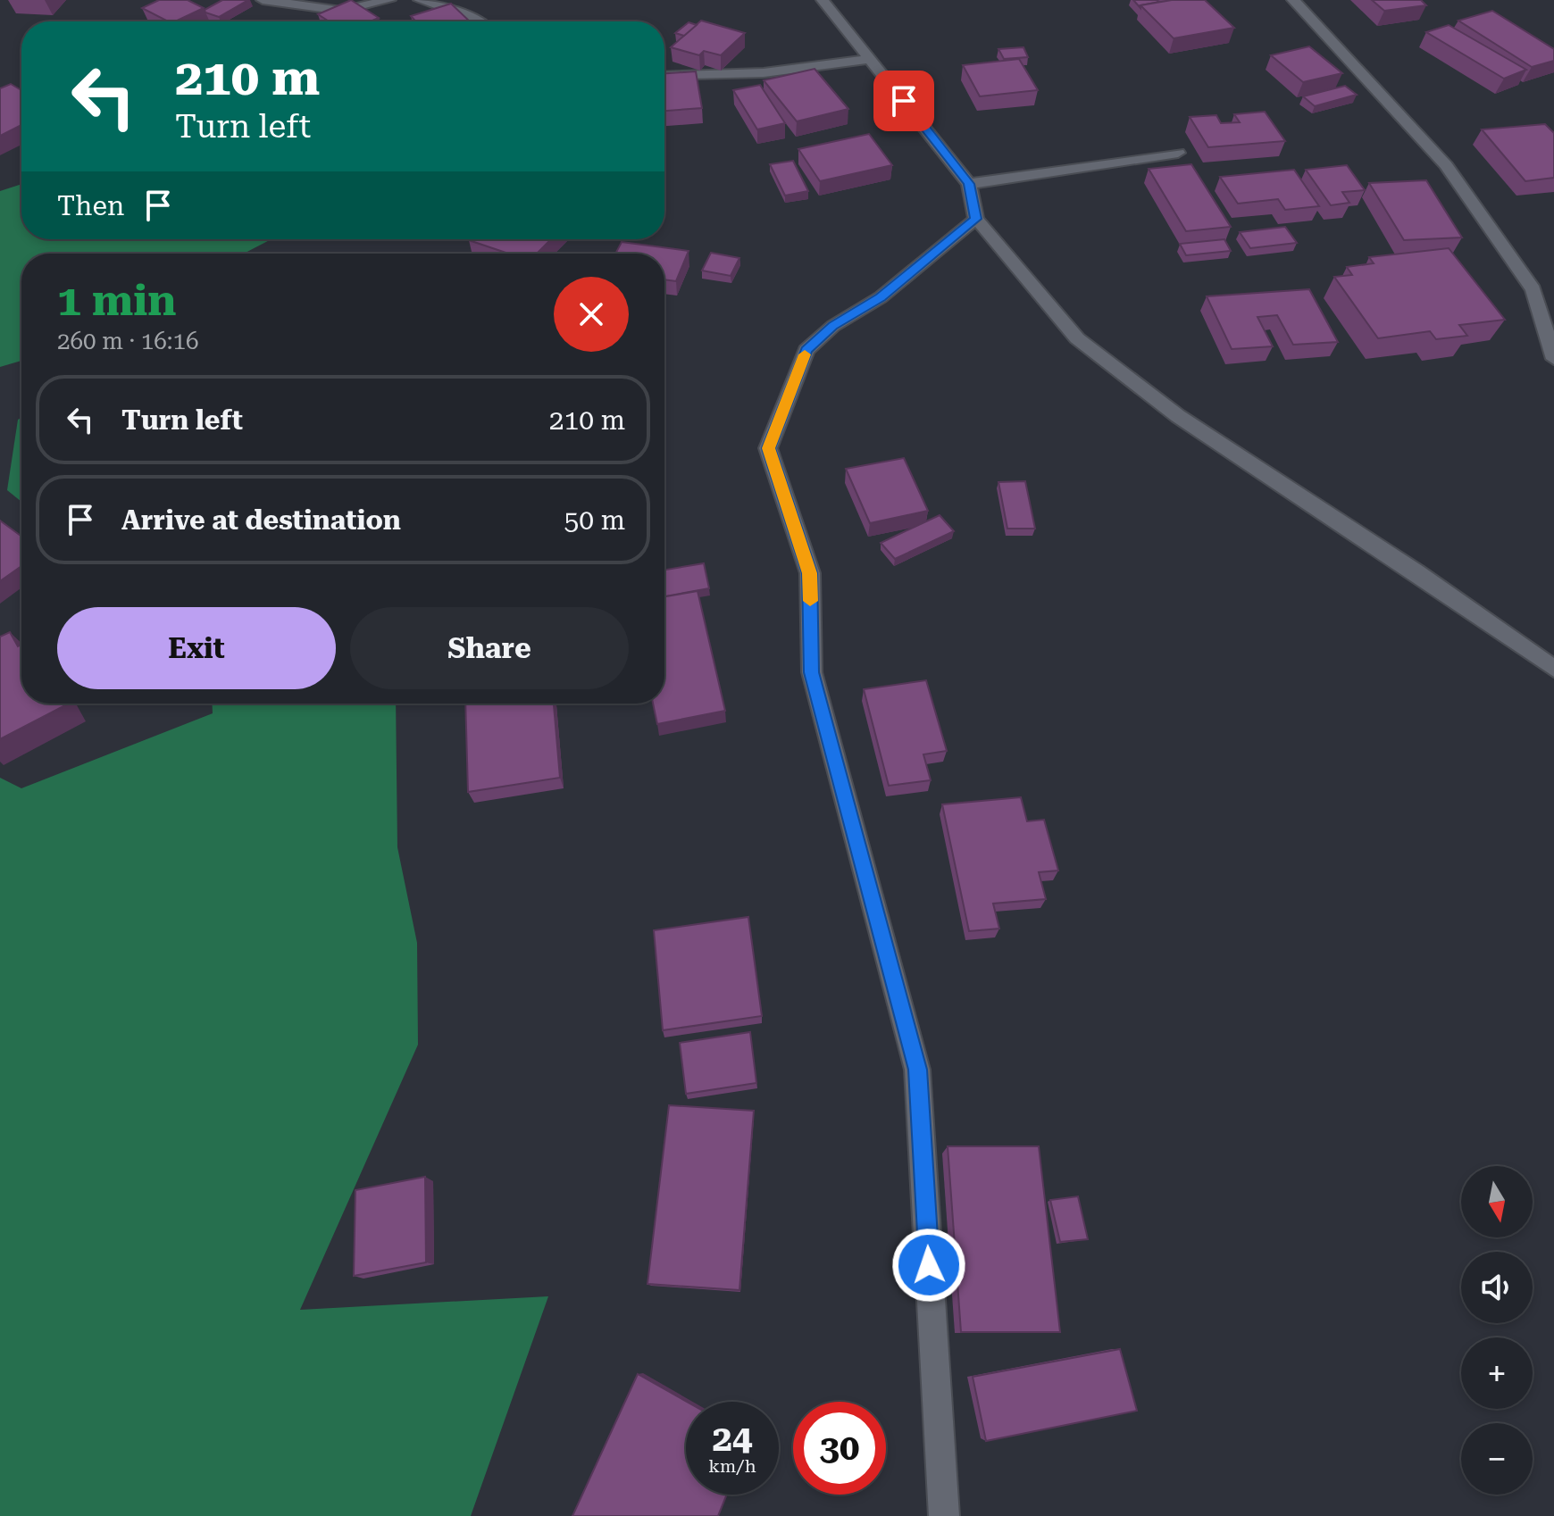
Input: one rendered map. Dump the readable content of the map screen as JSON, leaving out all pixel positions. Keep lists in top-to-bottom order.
{
  "north": "bottom",
  "page": {
    "turn": ["210 m", "Turn left"],
    "then": "Then",
    "heading": ["1 min", "260 m · 16:16"],
    "list": [
      {
        "name": "Turn left",
        "value": "210 m"
      },
      {
        "name": "Arrive at destination",
        "value": "50 m"
      }
    ],
    "buttons": ["Exit", "Share"],
    "map_buttons": ["+", "−"],
    "speed": "24 km/h",
    "limit": "30"
  }
}
